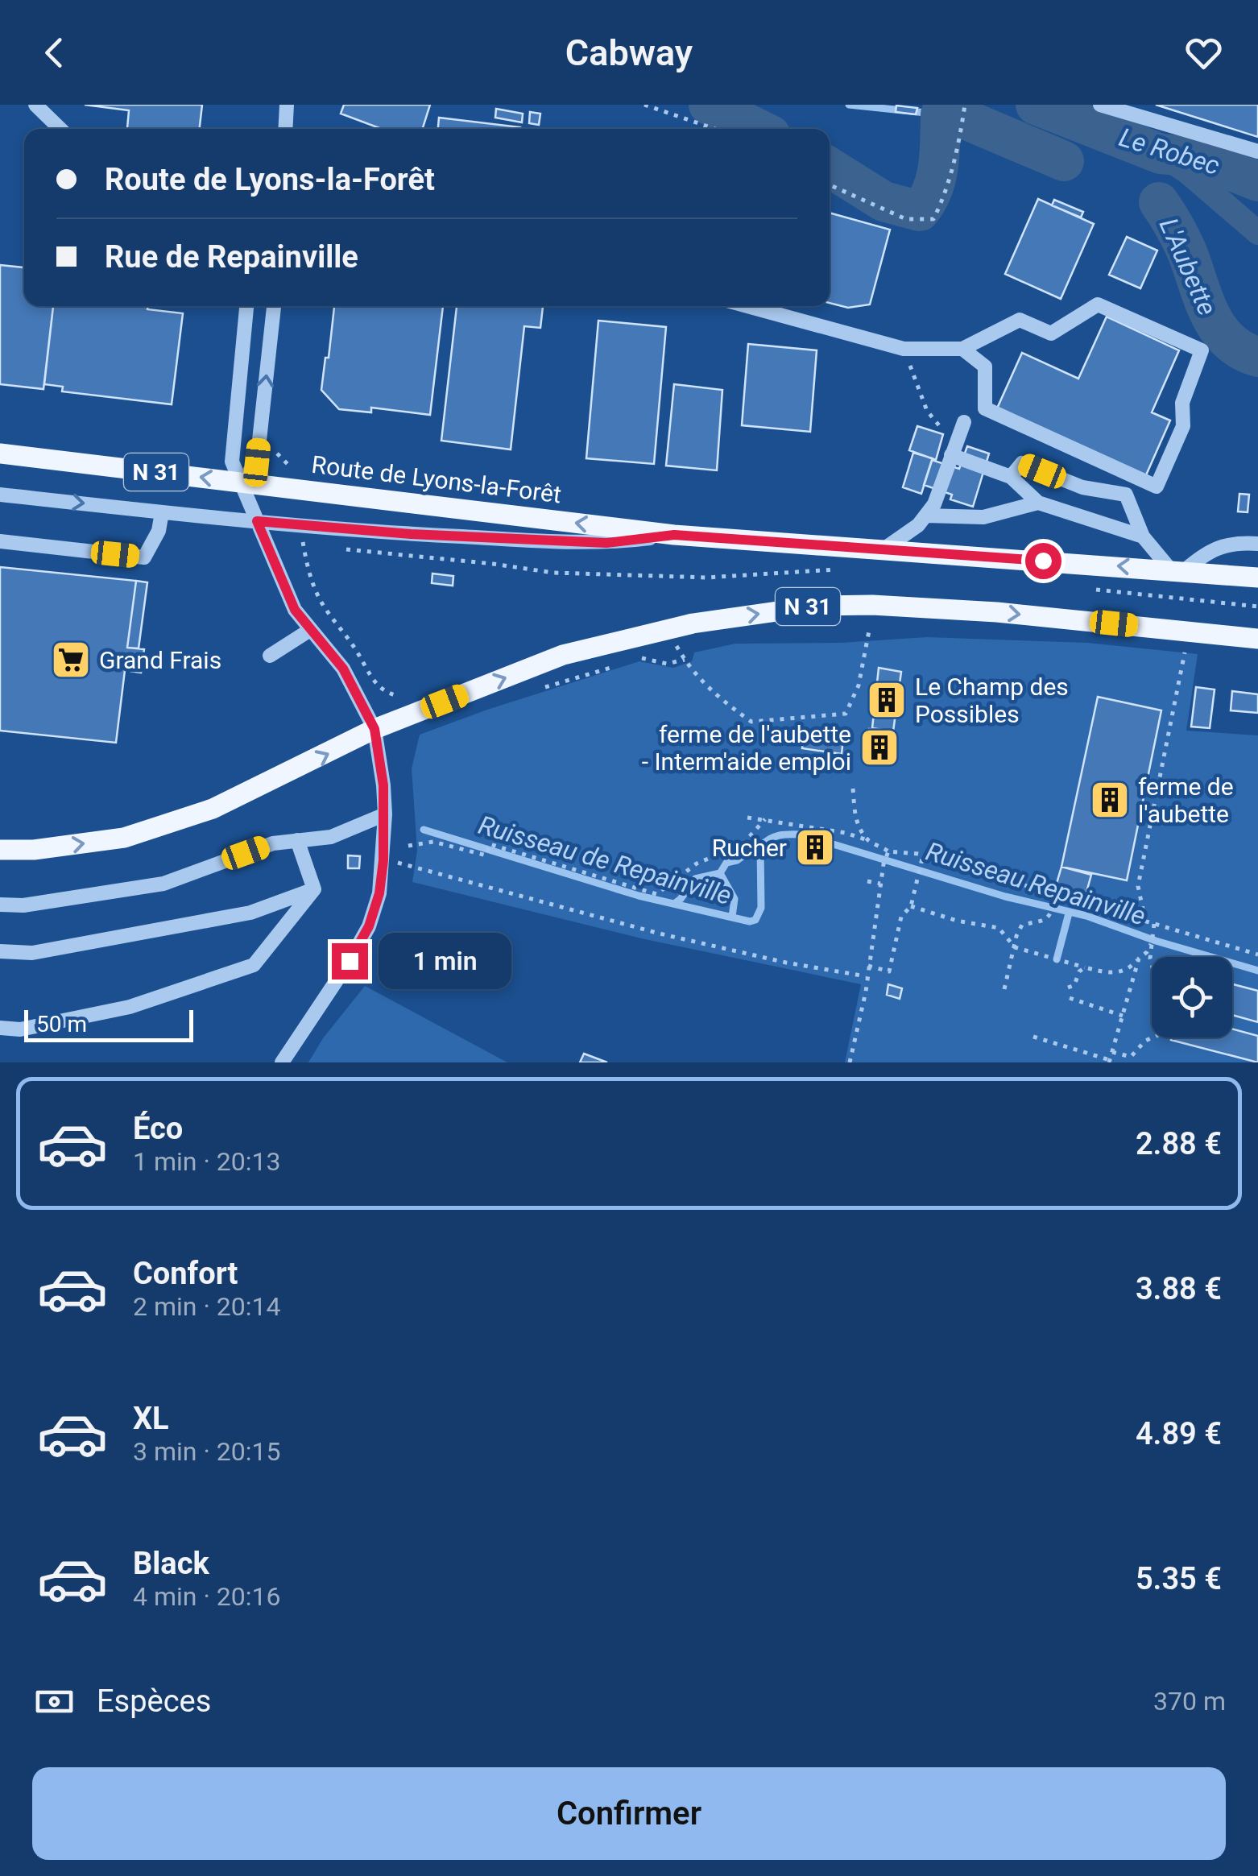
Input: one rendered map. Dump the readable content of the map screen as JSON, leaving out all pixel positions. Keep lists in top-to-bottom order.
{
  "streets": {
    "main road": ["N 31", "Route de Lyons-la-Forêt"]
  },
  "water": [
    "Le Robec",
    "L'Aubette",
    "Ruisseau de Repainville",
    "Ruisseau Repainville"
  ],
  "places": {
    "supermarket": ["Grand Frais"],
    "building": [
      "Le Champ des Possibles",
      "ferme de l'aubette - Interm'aide emploi",
      "ferme de l'aubette",
      "Rucher"
    ]
  },
  "scale_bar": "50 m",
  "page": {
    "header": "Cabway",
    "banner": ["Route de Lyons-la-Forêt", "Rue de Repainville"],
    "bubble": "1 min",
    "scale": "50 m",
    "list": [
      {
        "name": "Éco",
        "note": "1 min · 20:13",
        "value": "2.88 €"
      },
      {
        "name": "Confort",
        "note": "2 min · 20:14",
        "value": "3.88 €"
      },
      {
        "name": "XL",
        "note": "3 min · 20:15",
        "value": "4.89 €"
      },
      {
        "name": "Black",
        "note": "4 min · 20:16",
        "value": "5.35 €"
      }
    ],
    "pay": ["Espèces", "370 m"],
    "buttons": "Confirmer"
  }
}
